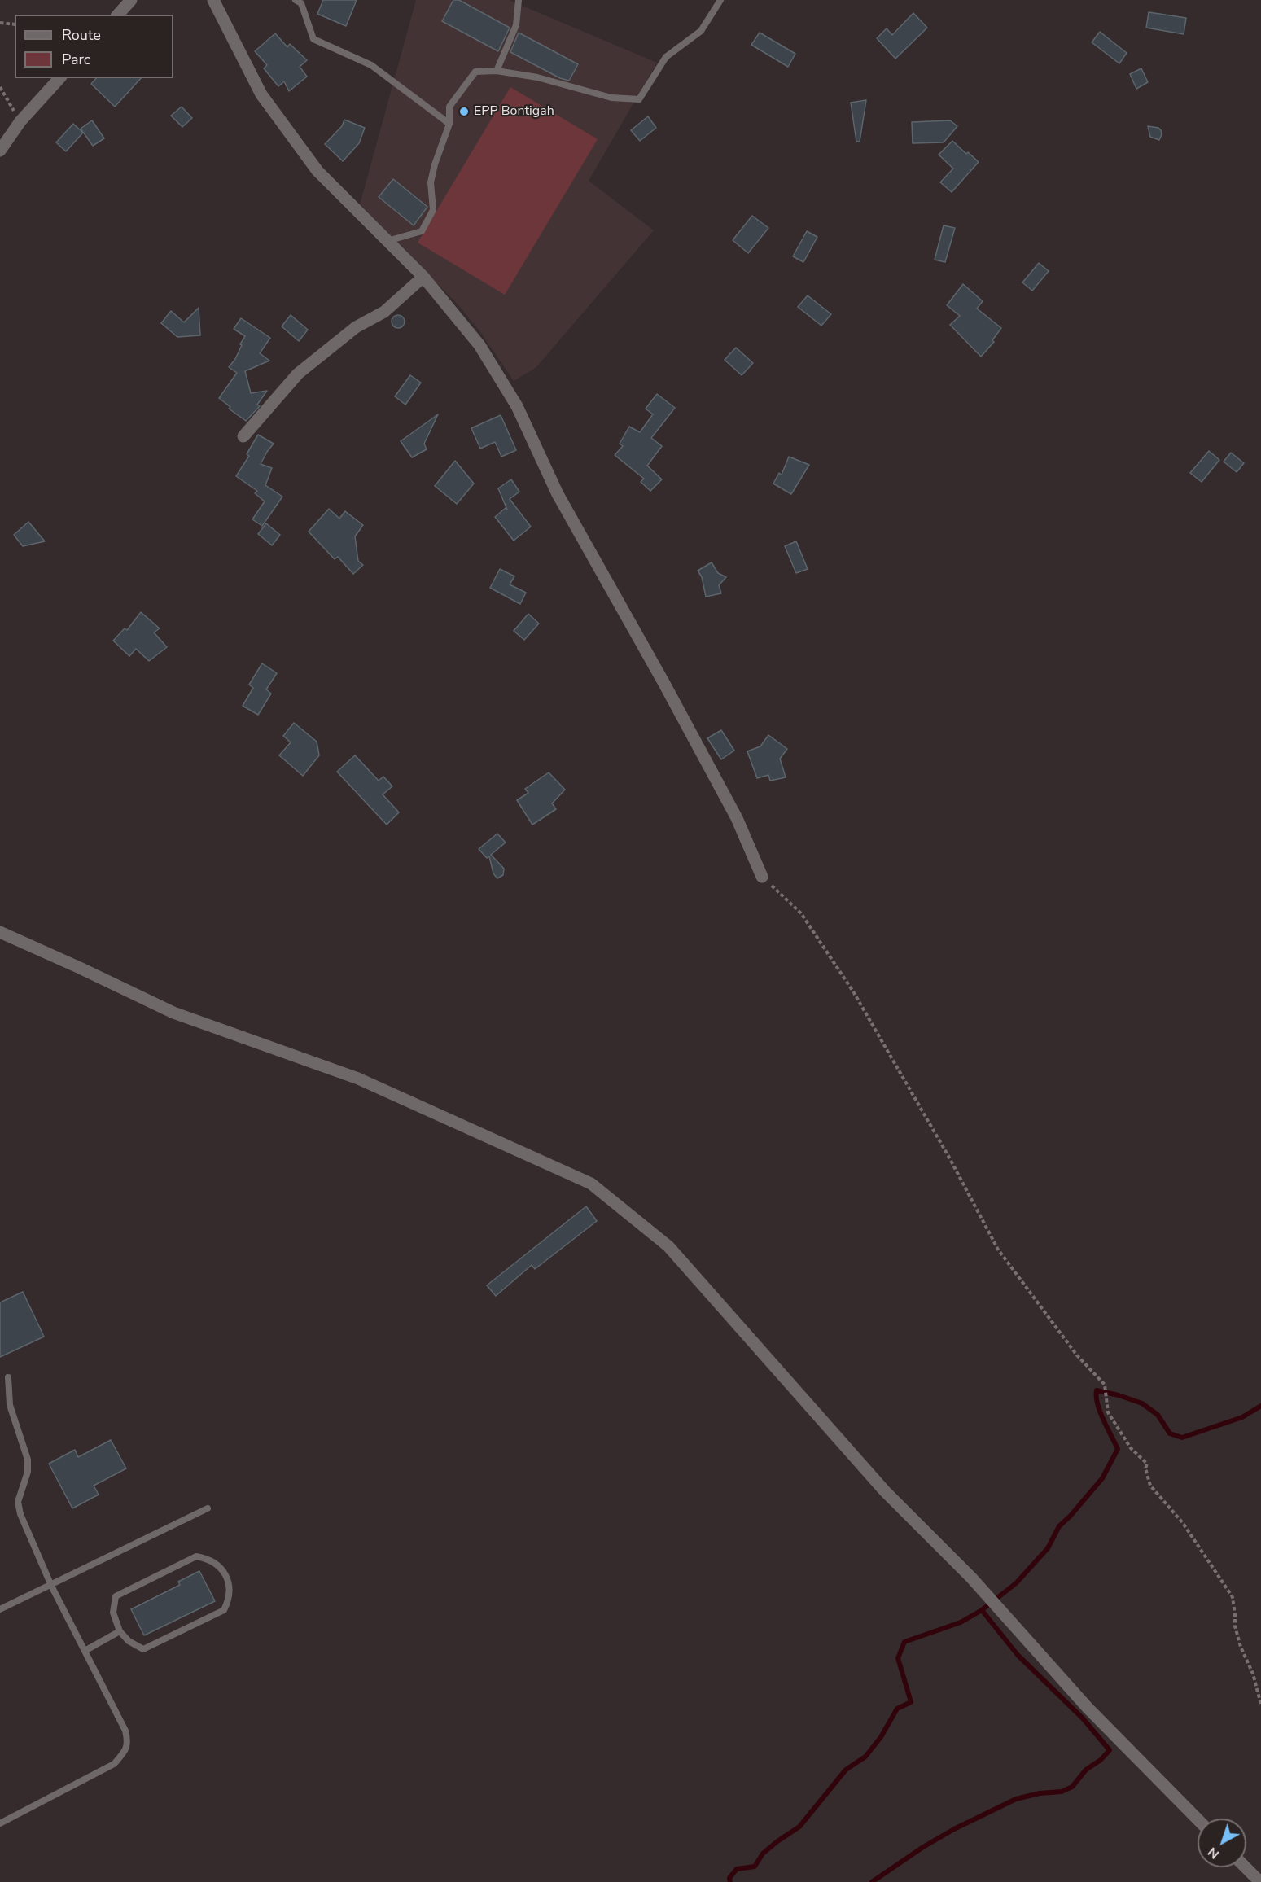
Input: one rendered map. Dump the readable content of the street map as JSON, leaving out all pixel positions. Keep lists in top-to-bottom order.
{
  "places": ["EPP Bontigah"],
  "legend": ["Route", "Parc"],
  "north": "bottom left"
}
